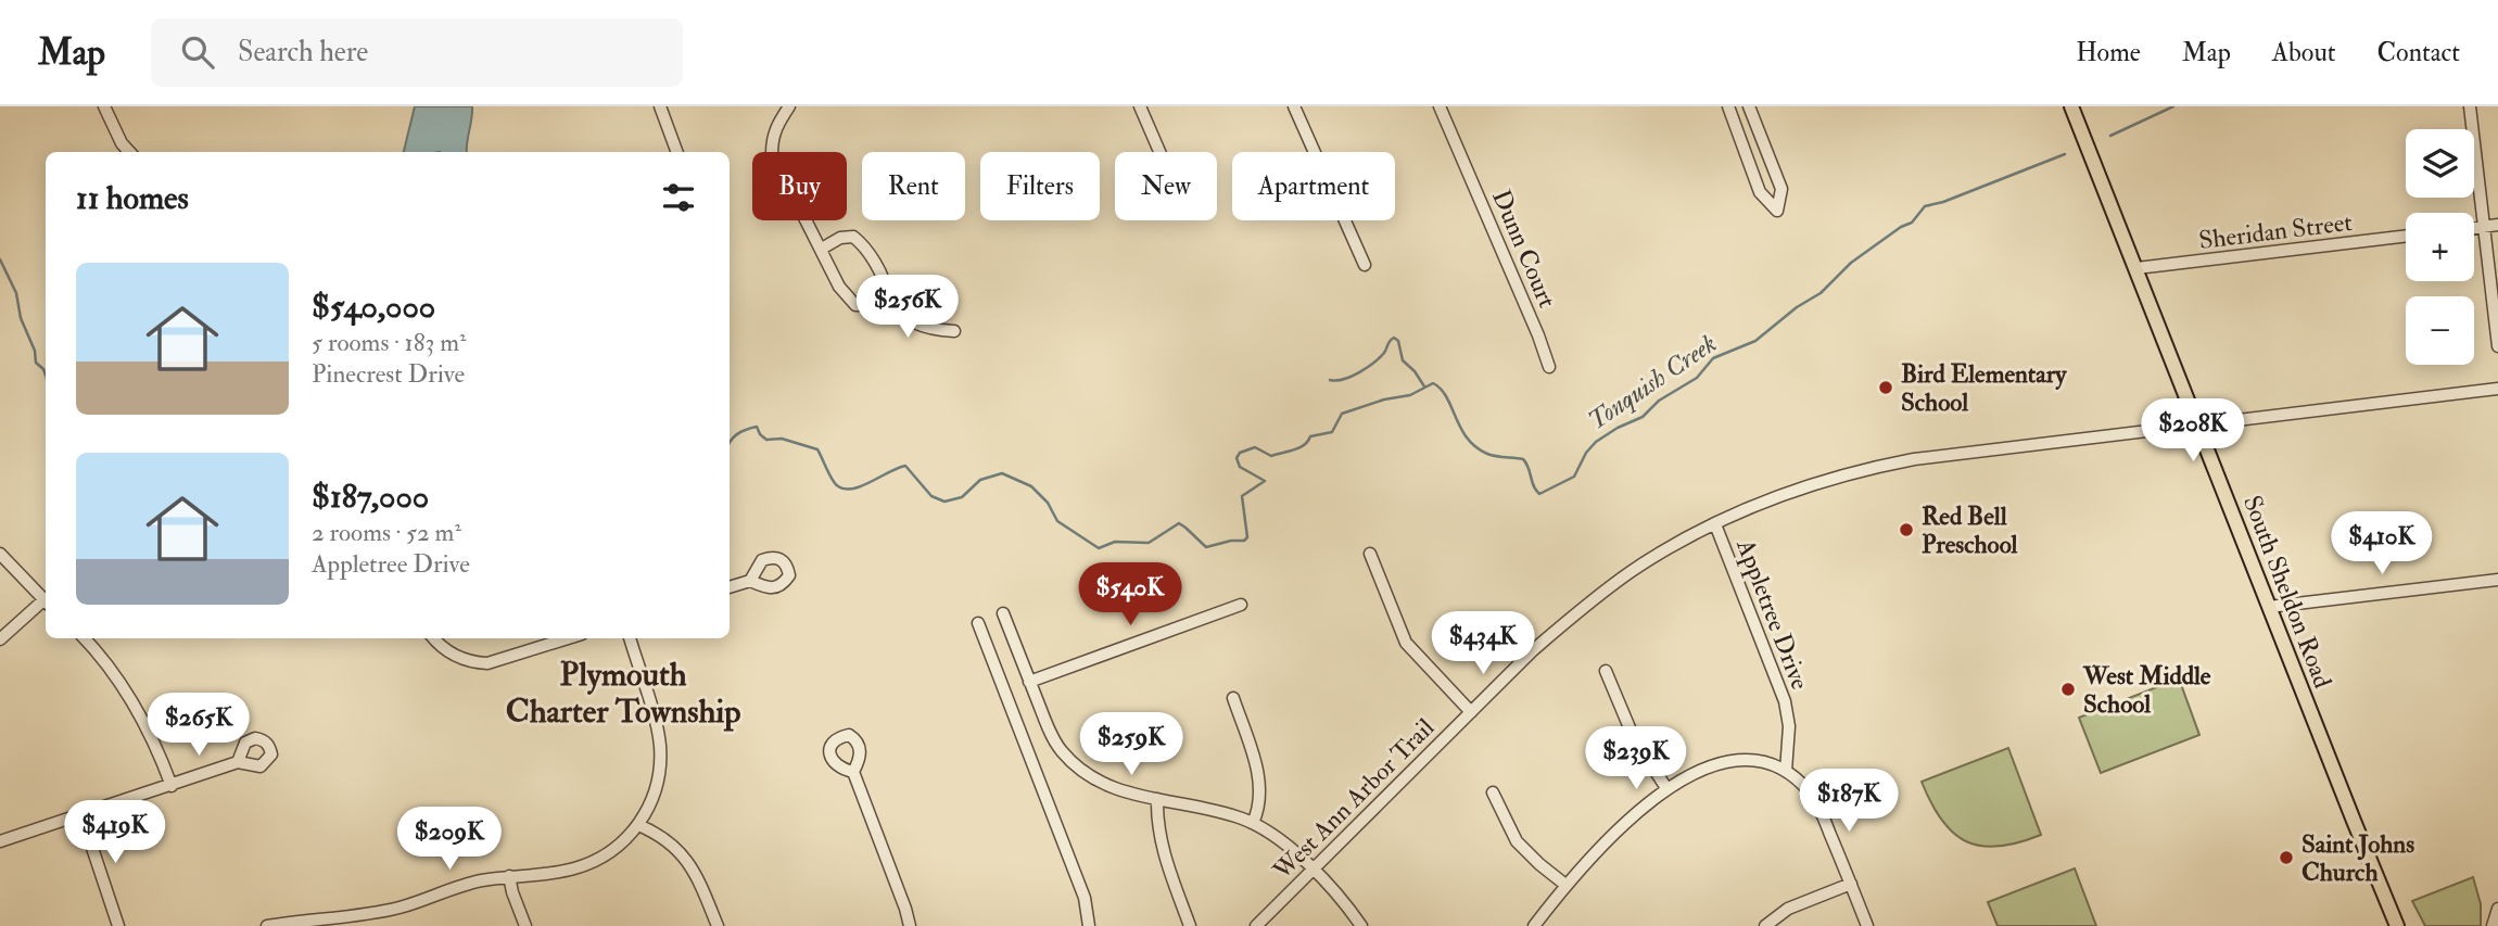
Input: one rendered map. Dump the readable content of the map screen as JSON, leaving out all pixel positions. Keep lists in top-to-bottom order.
{
  "streets": {
    "main road": ["South Sheldon Road"],
    "street": [
      "Sheridan Street",
      "Dunn Court",
      "Appletree Drive",
      "West Ann Arbor Trail"
    ]
  },
  "crossings": [
    ["Sheridan Street", "South Sheldon Road"],
    ["South Sheldon Road", "West Ann Arbor Trail"],
    ["Appletree Drive", "West Ann Arbor Trail"]
  ],
  "districts": ["Plymouth Charter Township"],
  "water": ["Tonquish Creek"],
  "places": [
    "Bird Elementary School",
    "Red Bell Preschool",
    "West Middle School",
    "Saint Johns Church"
  ],
  "page": {
    "header": "Map",
    "search": "Search here",
    "nav": [
      "Home",
      "Map",
      "About",
      "Contact"
    ],
    "map_buttons": ["+", "−"],
    "chip": [
      "Buy",
      "Rent",
      "Filters",
      "New",
      "Apartment"
    ],
    "heading": "11 homes",
    "list": [
      {
        "name": "$540,000",
        "note": "5 rooms · 183 m² · Pinecrest Drive"
      },
      {
        "name": "$187,000",
        "note": "2 rooms · 52 m² · Appletree Drive"
      }
    ],
    "price": [
      "$256K",
      "$208K",
      "$410K",
      "$540K",
      "$434K",
      "$265K",
      "$259K",
      "$239K",
      "$187K",
      "$419K",
      "$209K"
    ]
  }
}
